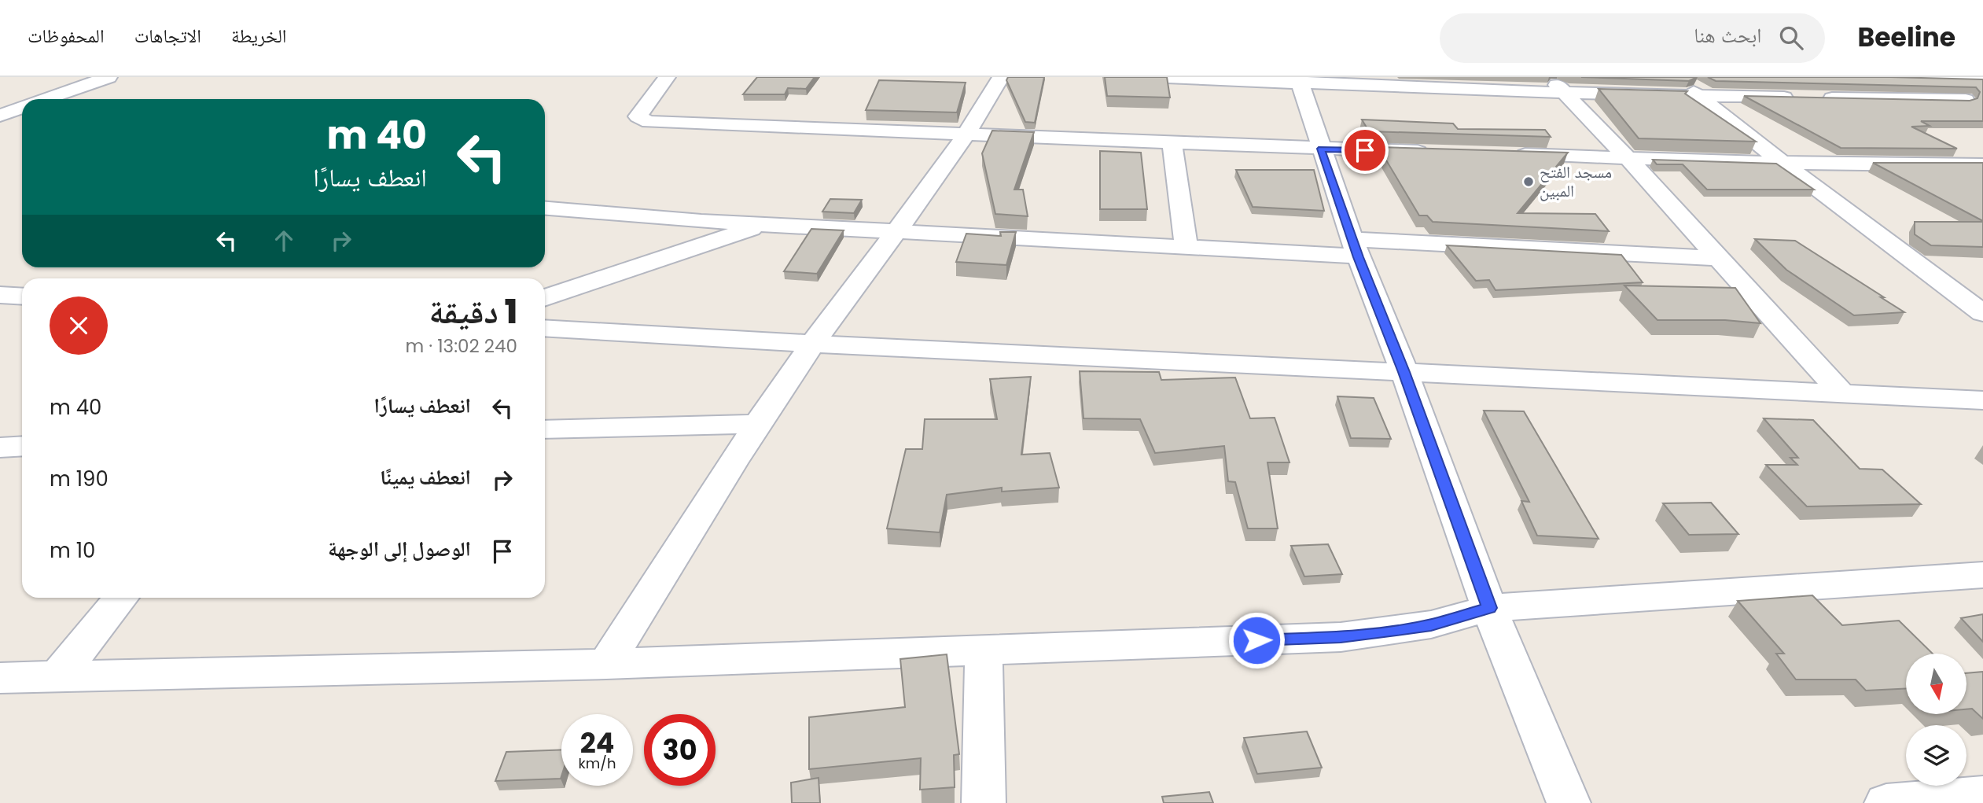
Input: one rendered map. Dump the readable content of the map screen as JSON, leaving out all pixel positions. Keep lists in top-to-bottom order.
{
  "places": ["مسجد الفتح المبين"],
  "north": "bottom",
  "page": {
    "header": "Beeline",
    "search": "ابحث هنا",
    "nav": ["الخريطة", "الاتجاهات", "المحفوظات"],
    "turn": ["40 m", "انعطف يسارًا"],
    "heading": ["1 دقيقة", "240 m · 13:02"],
    "list": [
      {
        "name": "انعطف يسارًا",
        "value": "40 m"
      },
      {
        "name": "انعطف يمينًا",
        "value": "190 m"
      },
      {
        "name": "الوصول إلى الوجهة",
        "value": "10 m"
      }
    ],
    "speed": "24 km/h",
    "limit": "30"
  }
}
